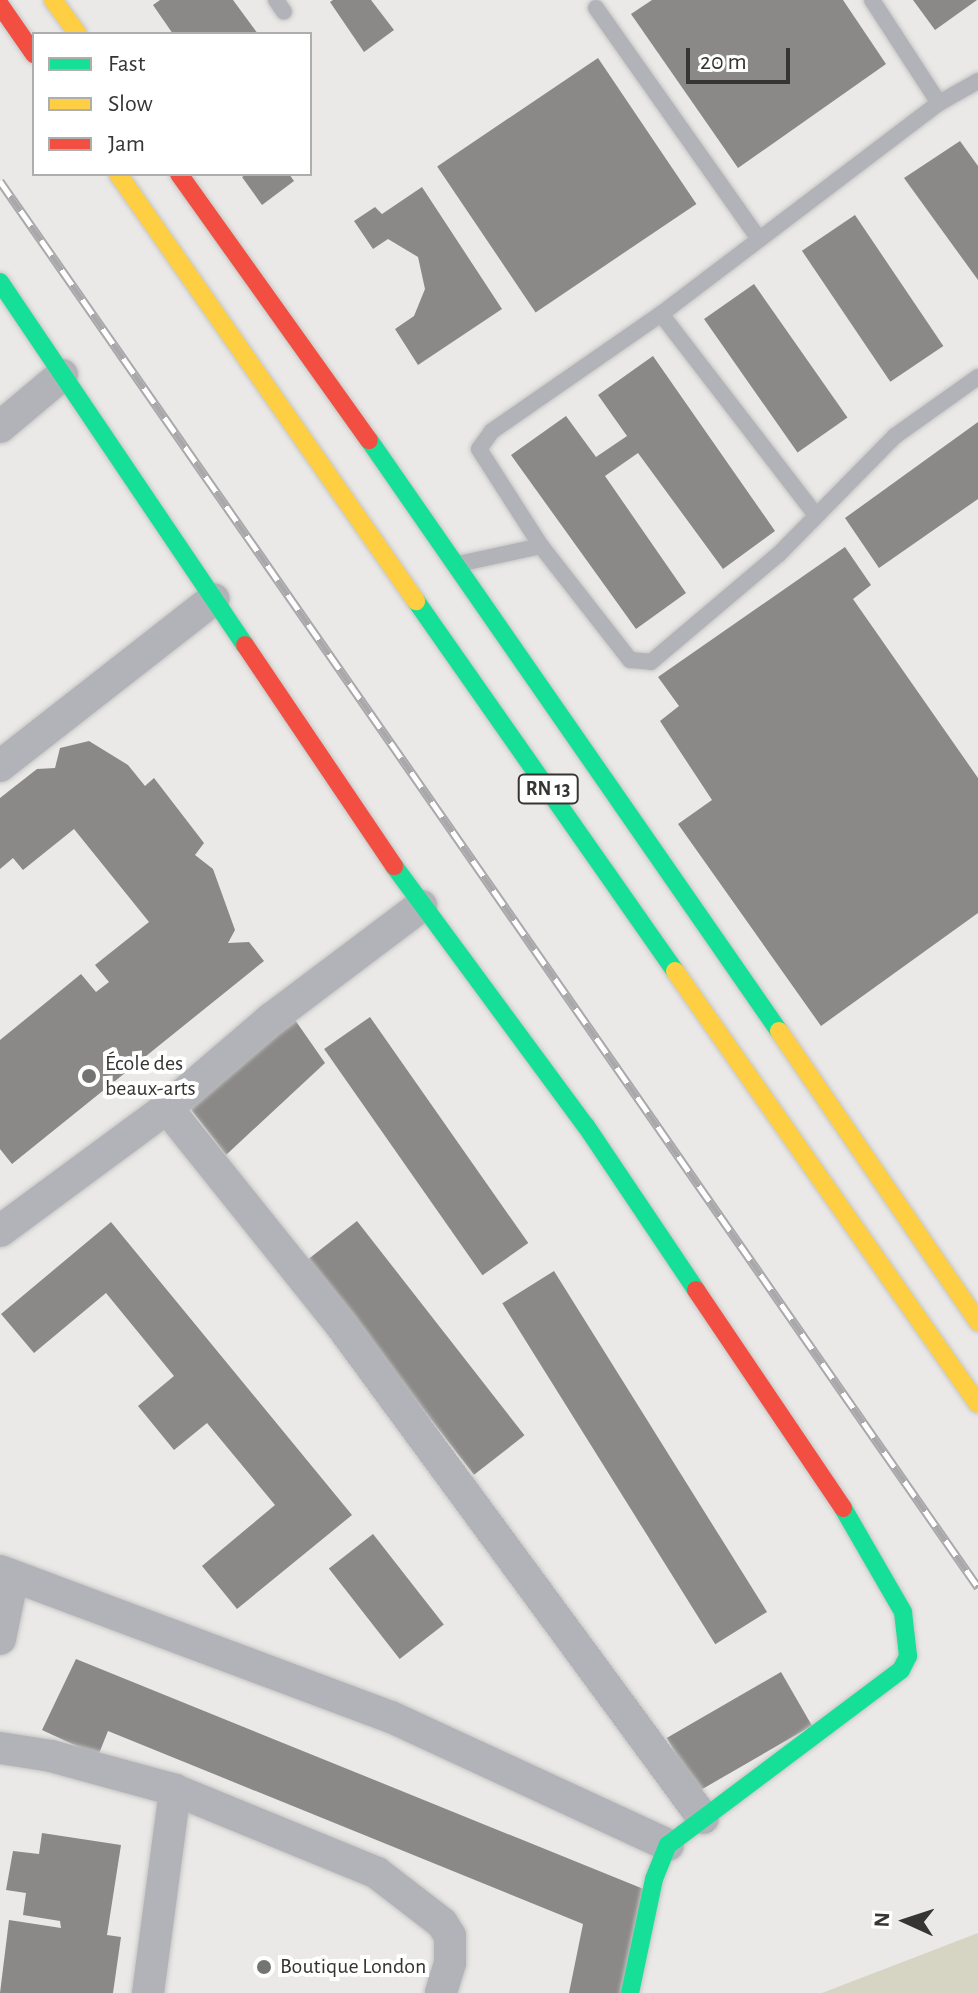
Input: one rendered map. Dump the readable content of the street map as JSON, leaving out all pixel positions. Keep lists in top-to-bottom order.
{
  "streets": {
    "main road": ["RN 13"]
  },
  "places": ["École des beaux-arts", "Boutique London"],
  "legend": ["Fast", "Slow", "Jam"],
  "scale_bar": "20 m",
  "north": "left"
}
